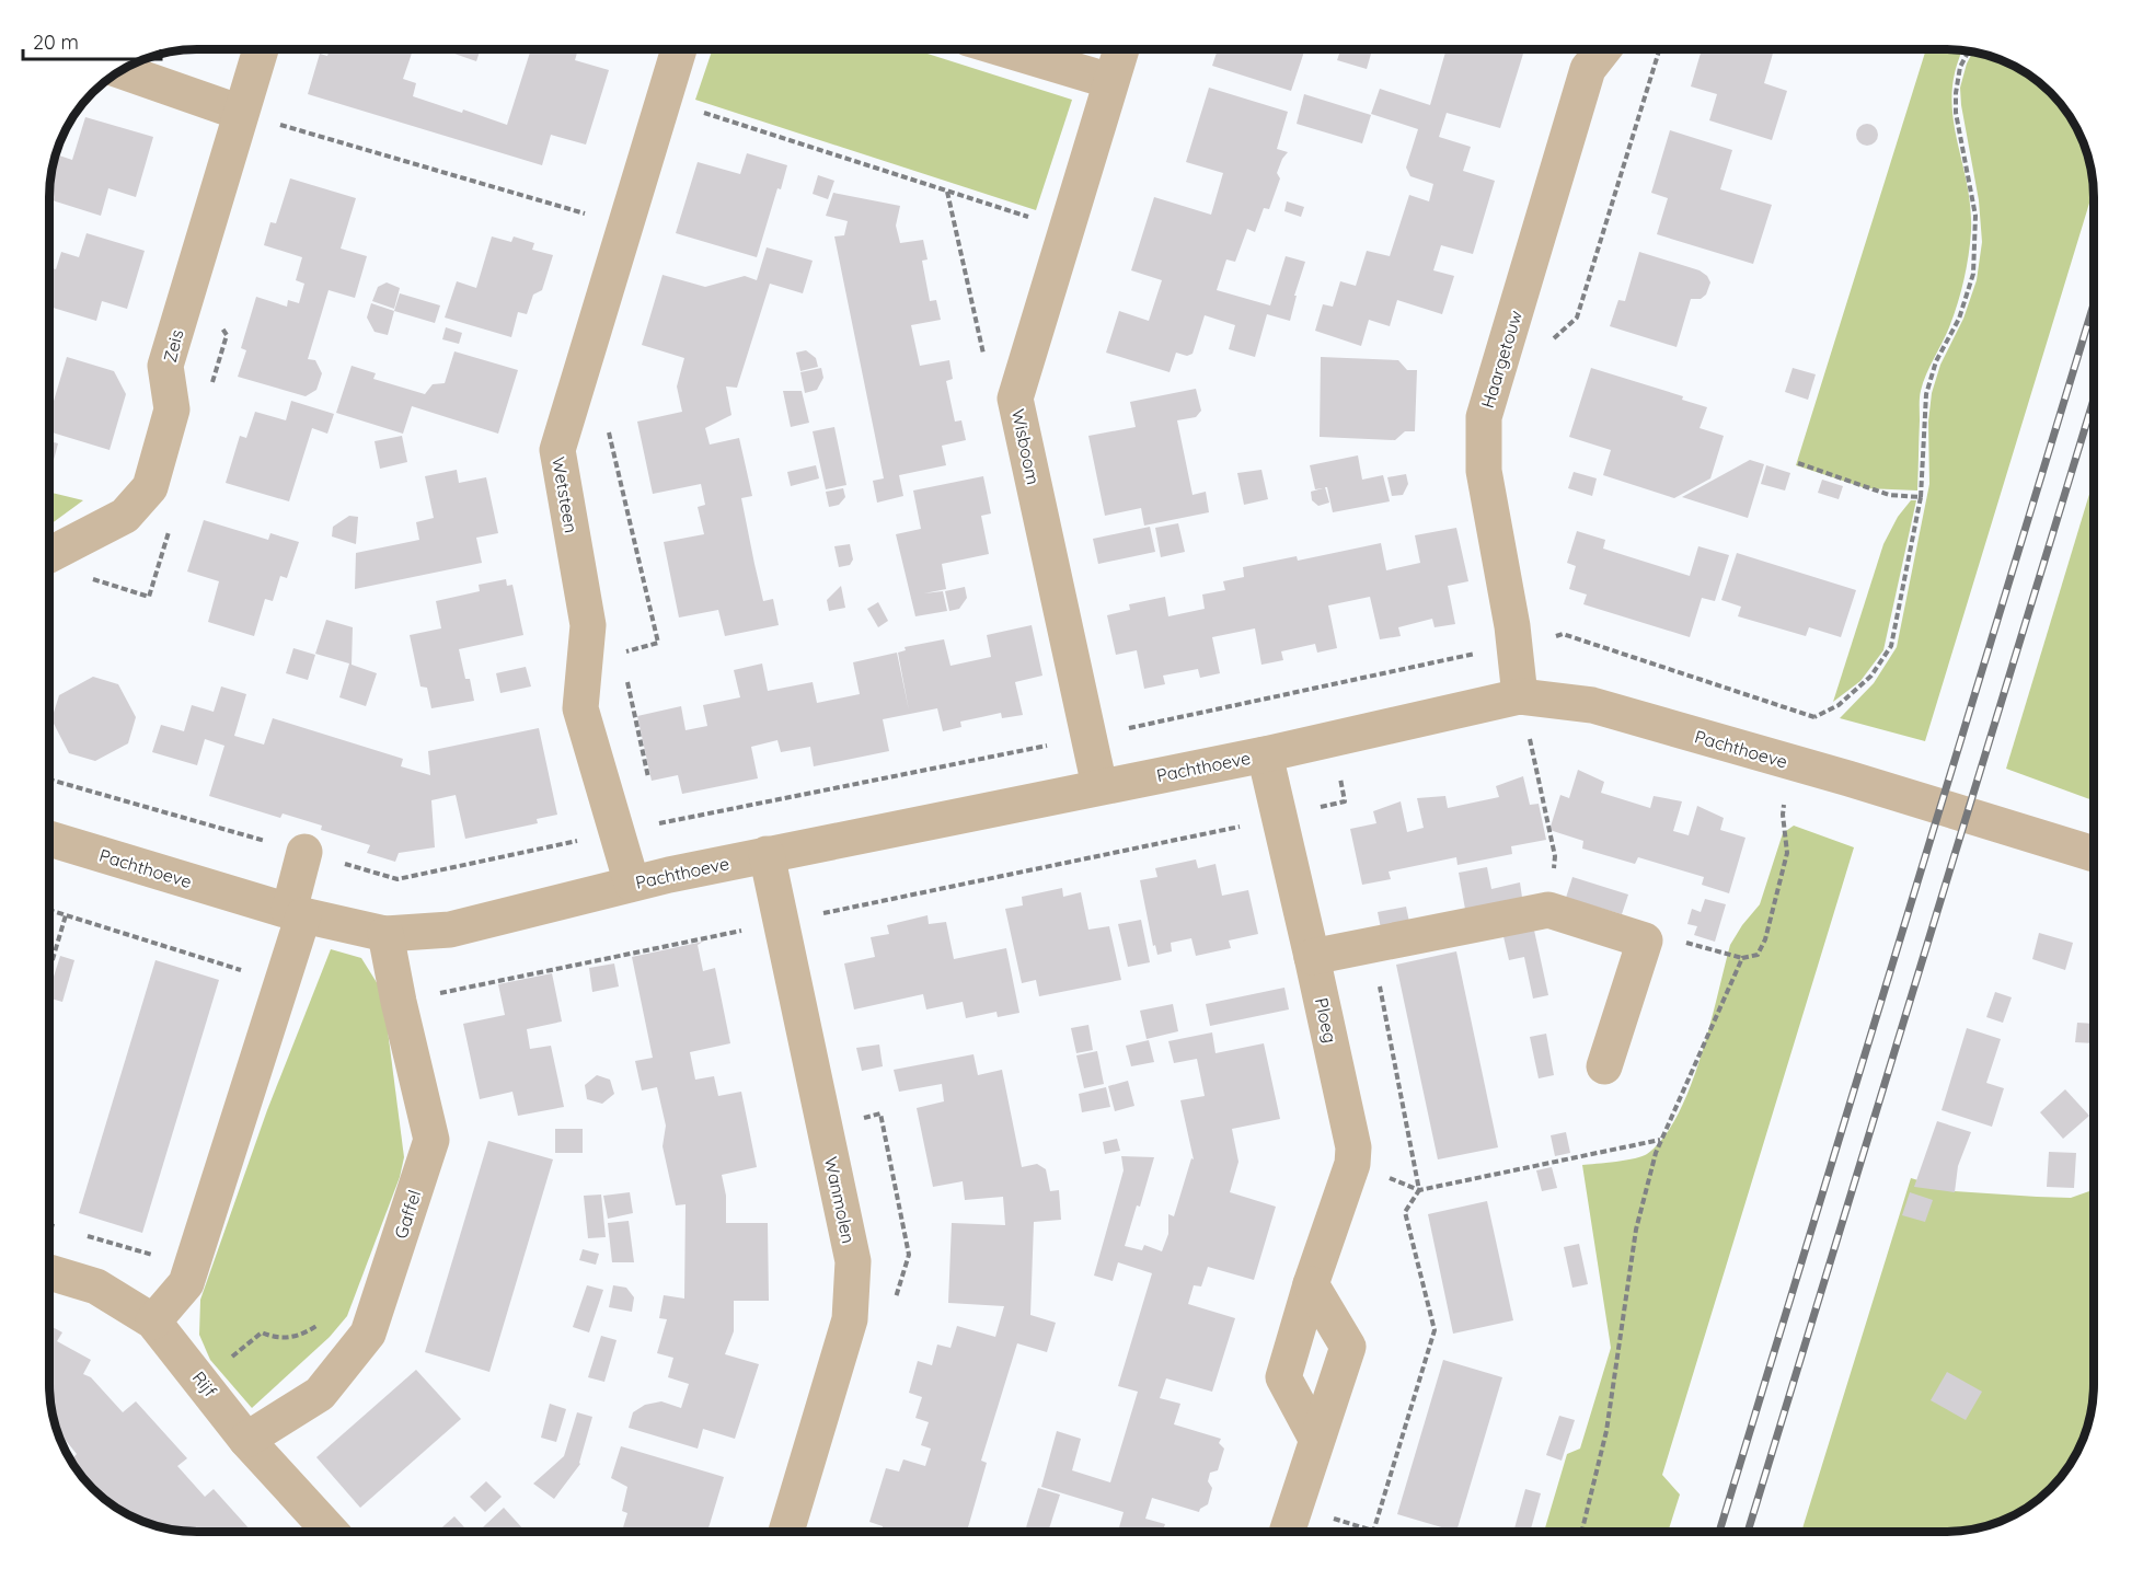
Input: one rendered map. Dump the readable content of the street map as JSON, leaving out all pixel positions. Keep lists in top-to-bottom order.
{
  "streets": {
    "street": [
      "Zeis",
      "Haargetouw",
      "Wisboom",
      "Wetsteen",
      "Pachthoeve",
      "Ploeg",
      "Wanmolen",
      "Gaffel",
      "Rijf"
    ]
  },
  "crossings": [
    ["Haargetouw", "Pachthoeve"],
    ["Wisboom", "Pachthoeve"],
    ["Wetsteen", "Pachthoeve"],
    ["Pachthoeve", "Ploeg"],
    ["Pachthoeve", "Wanmolen"],
    ["Pachthoeve", "Gaffel"],
    ["Gaffel", "Rijf"]
  ],
  "scale_bar": "20 m"
}
